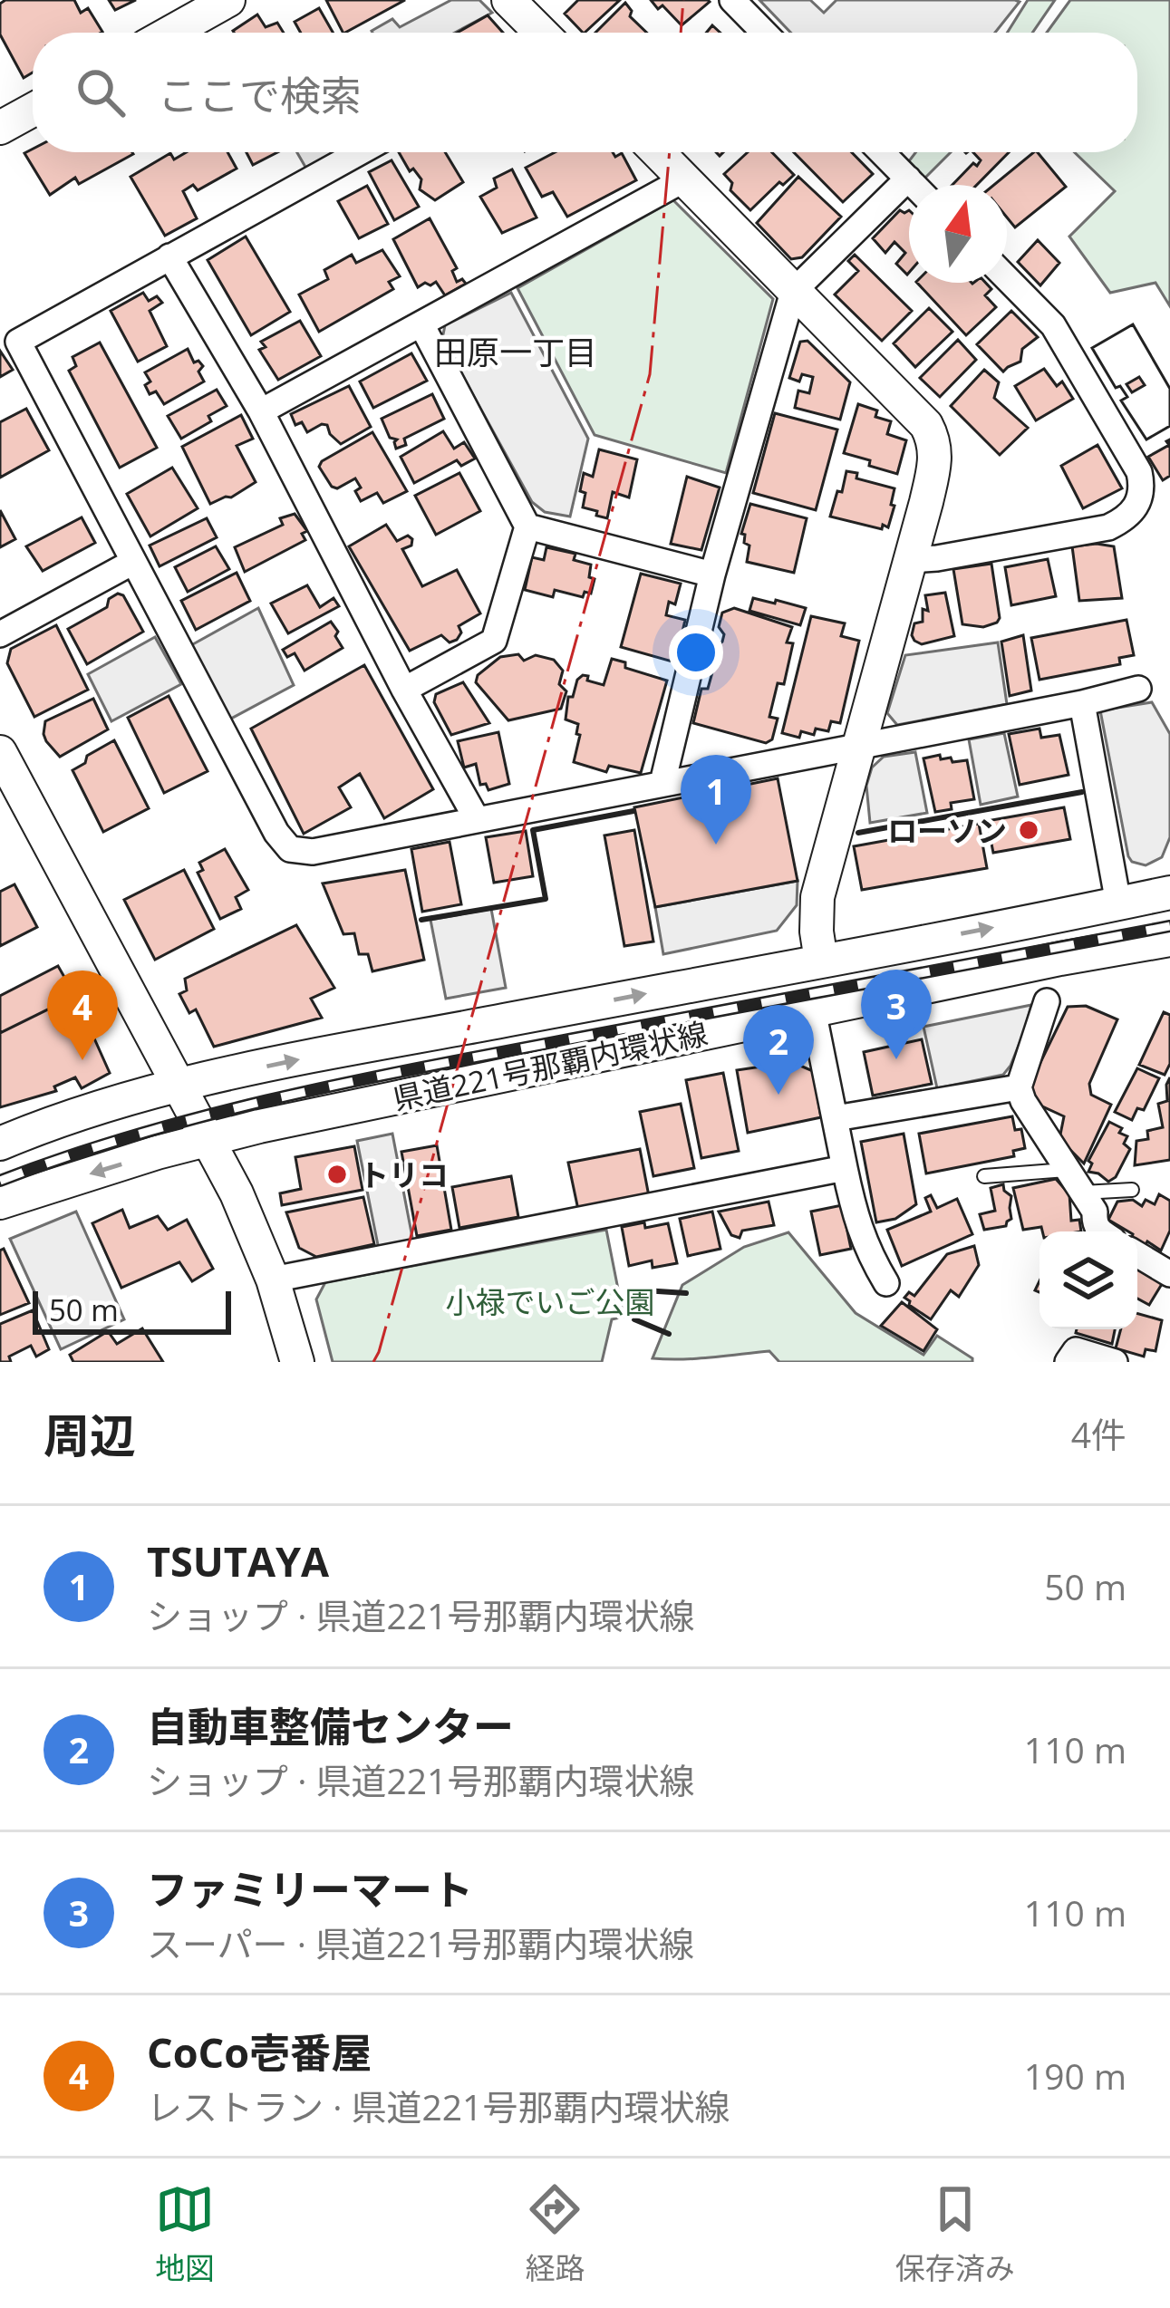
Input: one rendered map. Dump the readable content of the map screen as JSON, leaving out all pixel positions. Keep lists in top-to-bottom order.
{
  "streets": {
    "main road": ["県道221号那覇内環状線"]
  },
  "districts": ["田原一丁目"],
  "parks": ["小禄でいご公園"],
  "places": ["ローソン", "トリコ"],
  "scale_bar": "50 m",
  "north": "top",
  "page": {
    "search": "ここで検索",
    "pins": [
      "1",
      "3",
      "4",
      "2"
    ],
    "scale": "50 m",
    "heading": ["周辺", "4件"],
    "list": [
      {
        "mark": "1",
        "name": "TSUTAYA",
        "note": "ショップ · 県道221号那覇内環状線",
        "value": "50 m"
      },
      {
        "mark": "2",
        "name": "自動車整備センター",
        "note": "ショップ · 県道221号那覇内環状線",
        "value": "110 m"
      },
      {
        "mark": "3",
        "name": "ファミリーマート",
        "note": "スーパー · 県道221号那覇内環状線",
        "value": "110 m"
      },
      {
        "mark": "4",
        "name": "CoCo壱番屋",
        "note": "レストラン · 県道221号那覇内環状線",
        "value": "190 m"
      }
    ],
    "nav": ["地図", "経路", "保存済み"]
  }
}
